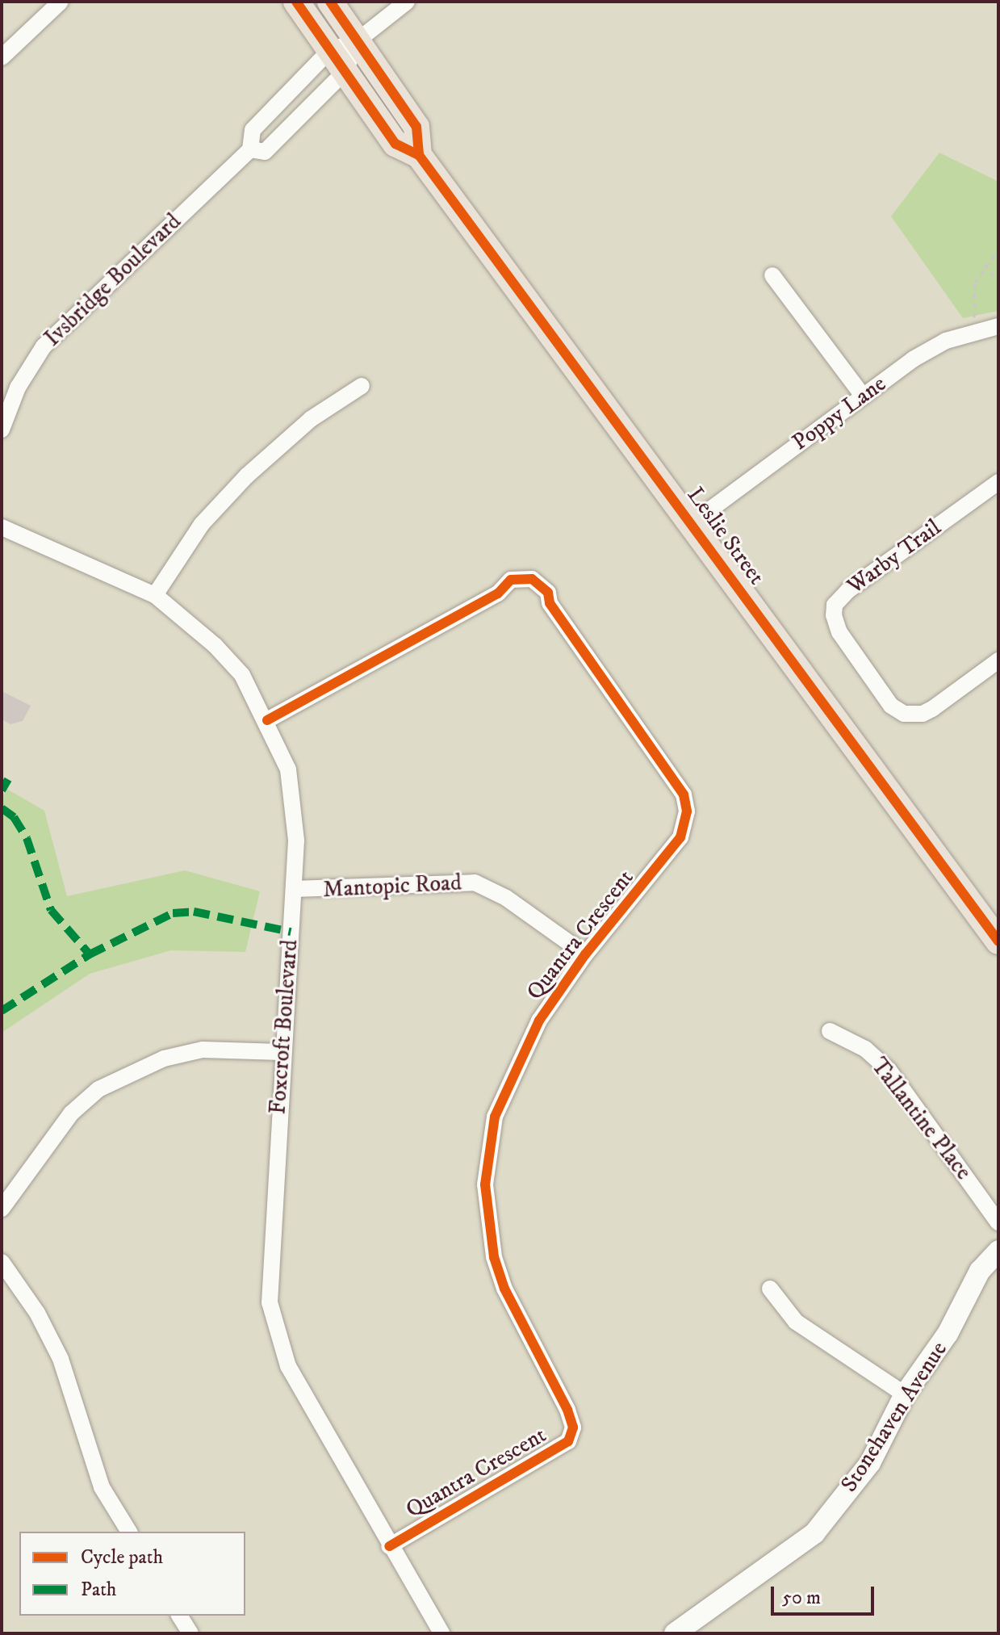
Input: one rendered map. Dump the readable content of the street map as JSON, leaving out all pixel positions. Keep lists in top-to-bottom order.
{
  "streets": {
    "main road": ["Leslie Street"],
    "street": [
      "Ivsbridge Boulevard",
      "Poppy Lane",
      "Warby Trail",
      "Mantopic Road",
      "Quantra Crescent",
      "Foxcroft Boulevard",
      "Tallantine Place",
      "Stonehaven Avenue"
    ]
  },
  "crossings": [
    ["Ivsbridge Boulevard", "Leslie Street"],
    ["Poppy Lane", "Leslie Street"],
    ["Mantopic Road", "Quantra Crescent"],
    ["Mantopic Road", "Foxcroft Boulevard"],
    ["Quantra Crescent", "Foxcroft Boulevard"]
  ],
  "legend": ["Cycle path", "Path"],
  "scale_bar": "50 m"
}
